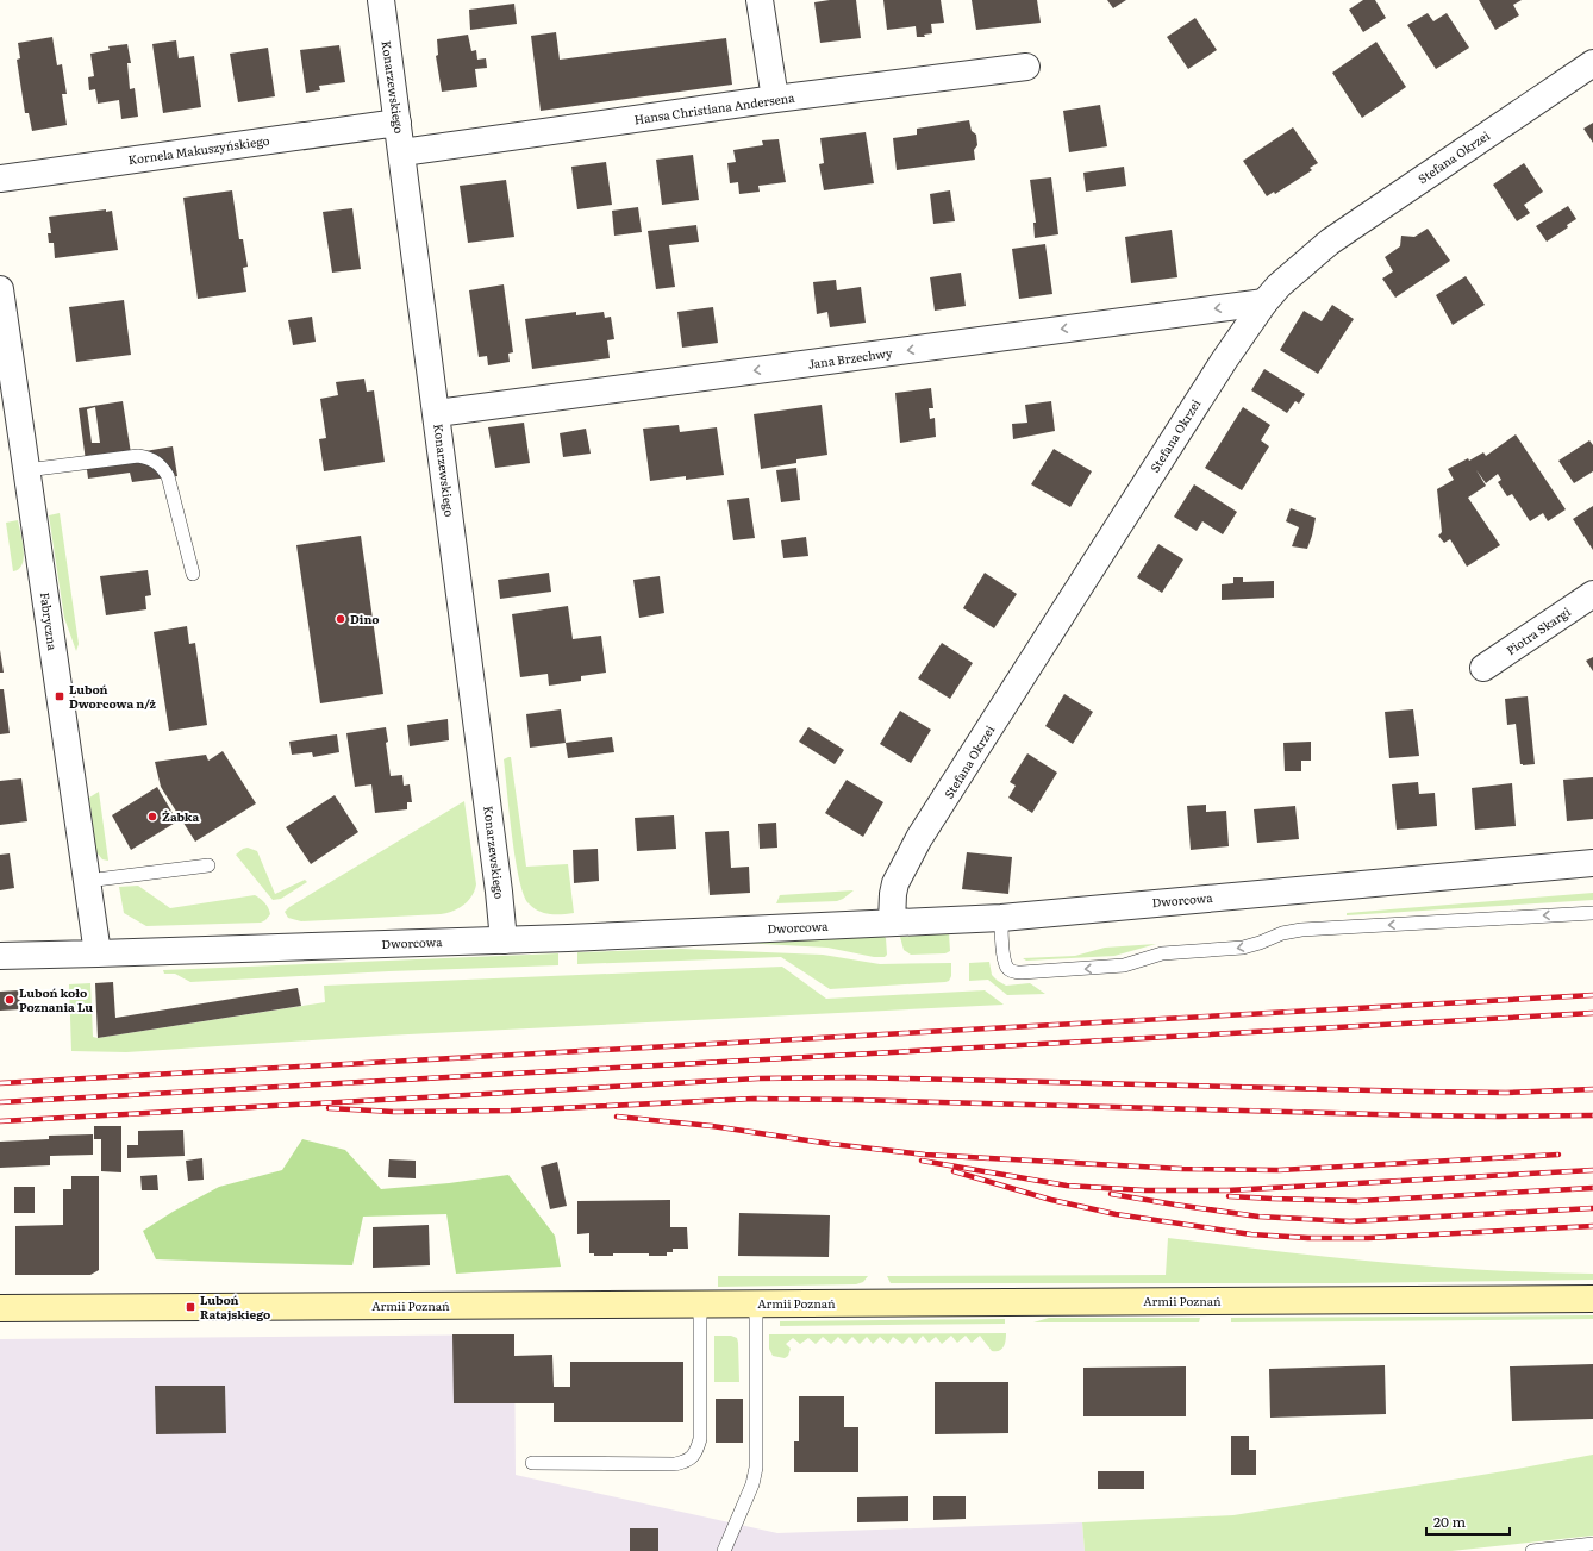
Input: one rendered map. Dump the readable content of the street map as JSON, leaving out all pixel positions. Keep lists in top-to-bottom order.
{
  "streets": {
    "main road": ["Armii Poznań"],
    "street": [
      "Konarzewskiego",
      "Hansa Christiana Andersena",
      "Kornela Makuszyńskiego",
      "Stefana Okrzei",
      "Jana Brzechwy",
      "Fabryczna",
      "Piotra Skargi",
      "Dworcowa"
    ]
  },
  "crossings": [
    ["Konarzewskiego", "Hansa Christiana Andersena"],
    ["Konarzewskiego", "Kornela Makuszyńskiego"],
    ["Konarzewskiego", "Jana Brzechwy"],
    ["Konarzewskiego", "Dworcowa"],
    ["Stefana Okrzei", "Jana Brzechwy"],
    ["Stefana Okrzei", "Dworcowa"],
    ["Fabryczna", "Dworcowa"]
  ],
  "one_way": ["Jana Brzechwy"],
  "places": {
    "other": ["Dino", "Żabka", "Luboń koło Poznania Lu"],
    "transit": ["Luboń Dworcowa n/ż", "Luboń Ratajskiego"]
  },
  "scale_bar": "20 m"
}
